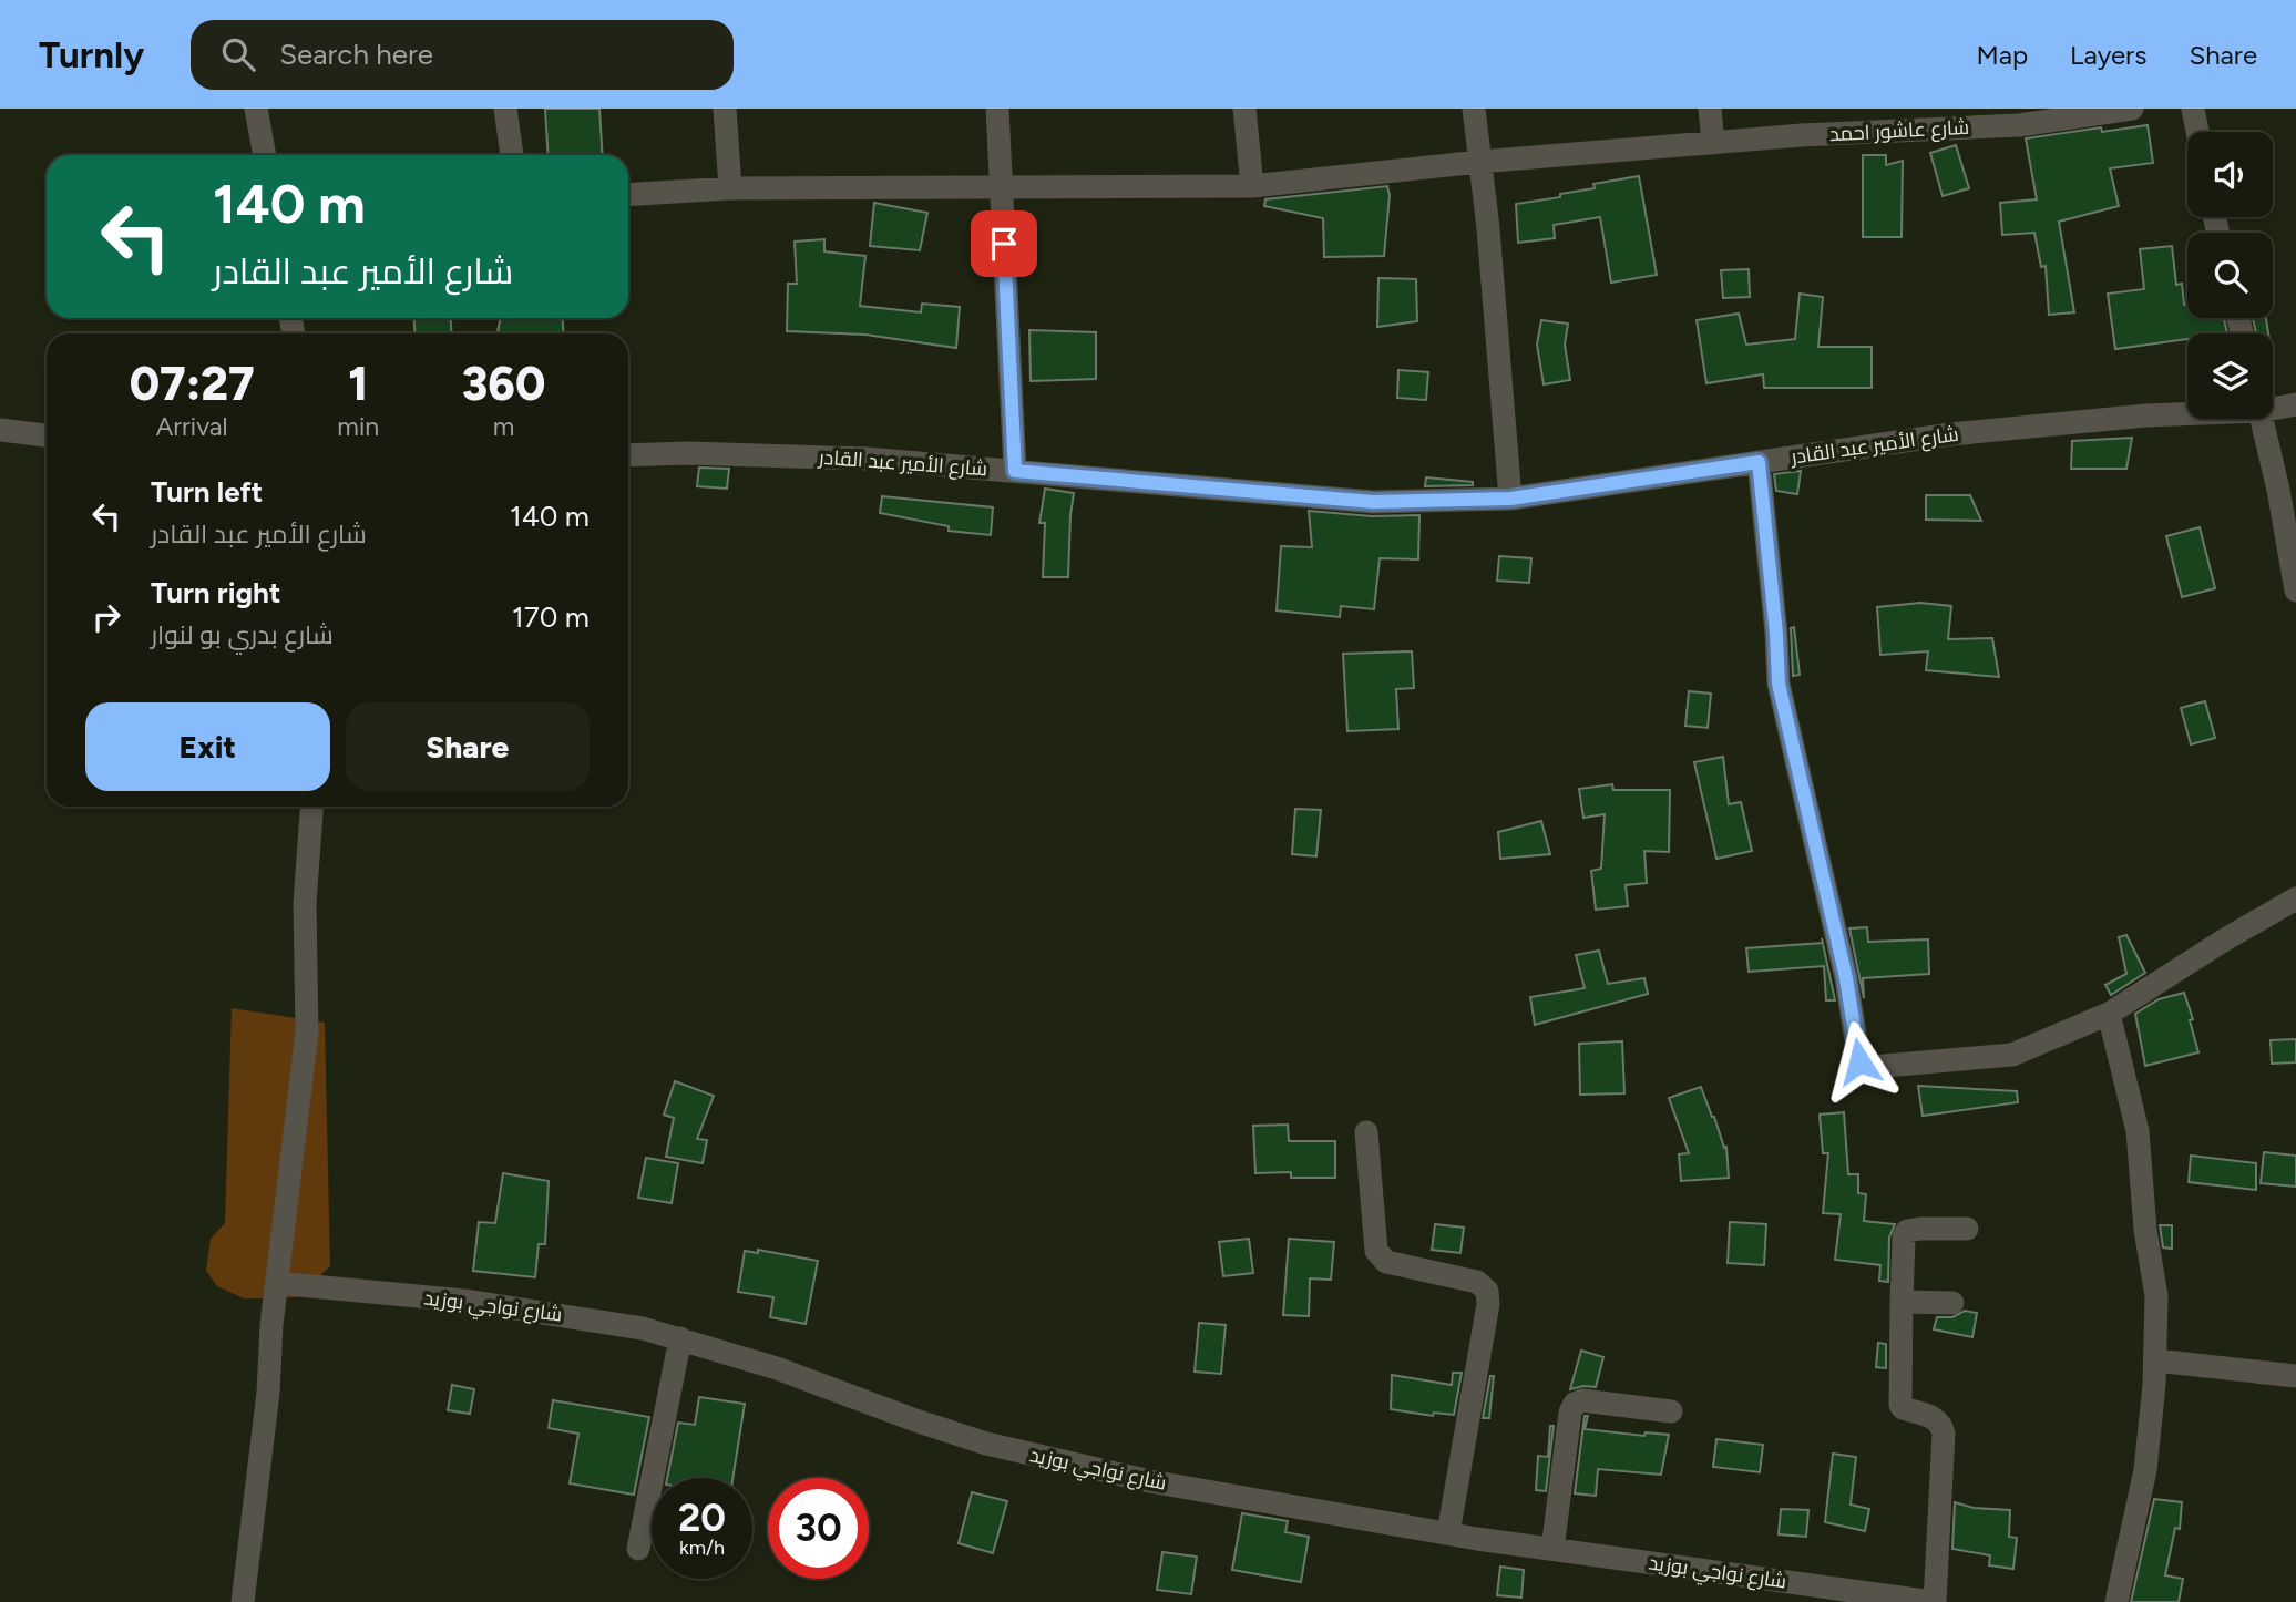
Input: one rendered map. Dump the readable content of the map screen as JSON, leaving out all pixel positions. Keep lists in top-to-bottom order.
{
  "streets": {
    "street": ["شارع عاشور احمد", "شارع الأمير عبد القادر", "شارع نواجي بوزيد"]
  },
  "page": {
    "header": "Turnly",
    "search": "Search here",
    "nav": ["Map", "Layers", "Share"],
    "turn": ["140 m", "شارع الأمير عبد القادر"],
    "eta": [
      "07:27",
      "Arrival",
      "1",
      "min",
      "360",
      "m"
    ],
    "list": [
      {
        "name": "Turn left",
        "note": "شارع الأمير عبد القادر",
        "value": "140 m"
      },
      {
        "name": "Turn right",
        "note": "شارع بدري بو لنوار",
        "value": "170 m"
      }
    ],
    "buttons": ["Exit", "Share"],
    "speed": "20 km/h",
    "limit": "30"
  }
}
